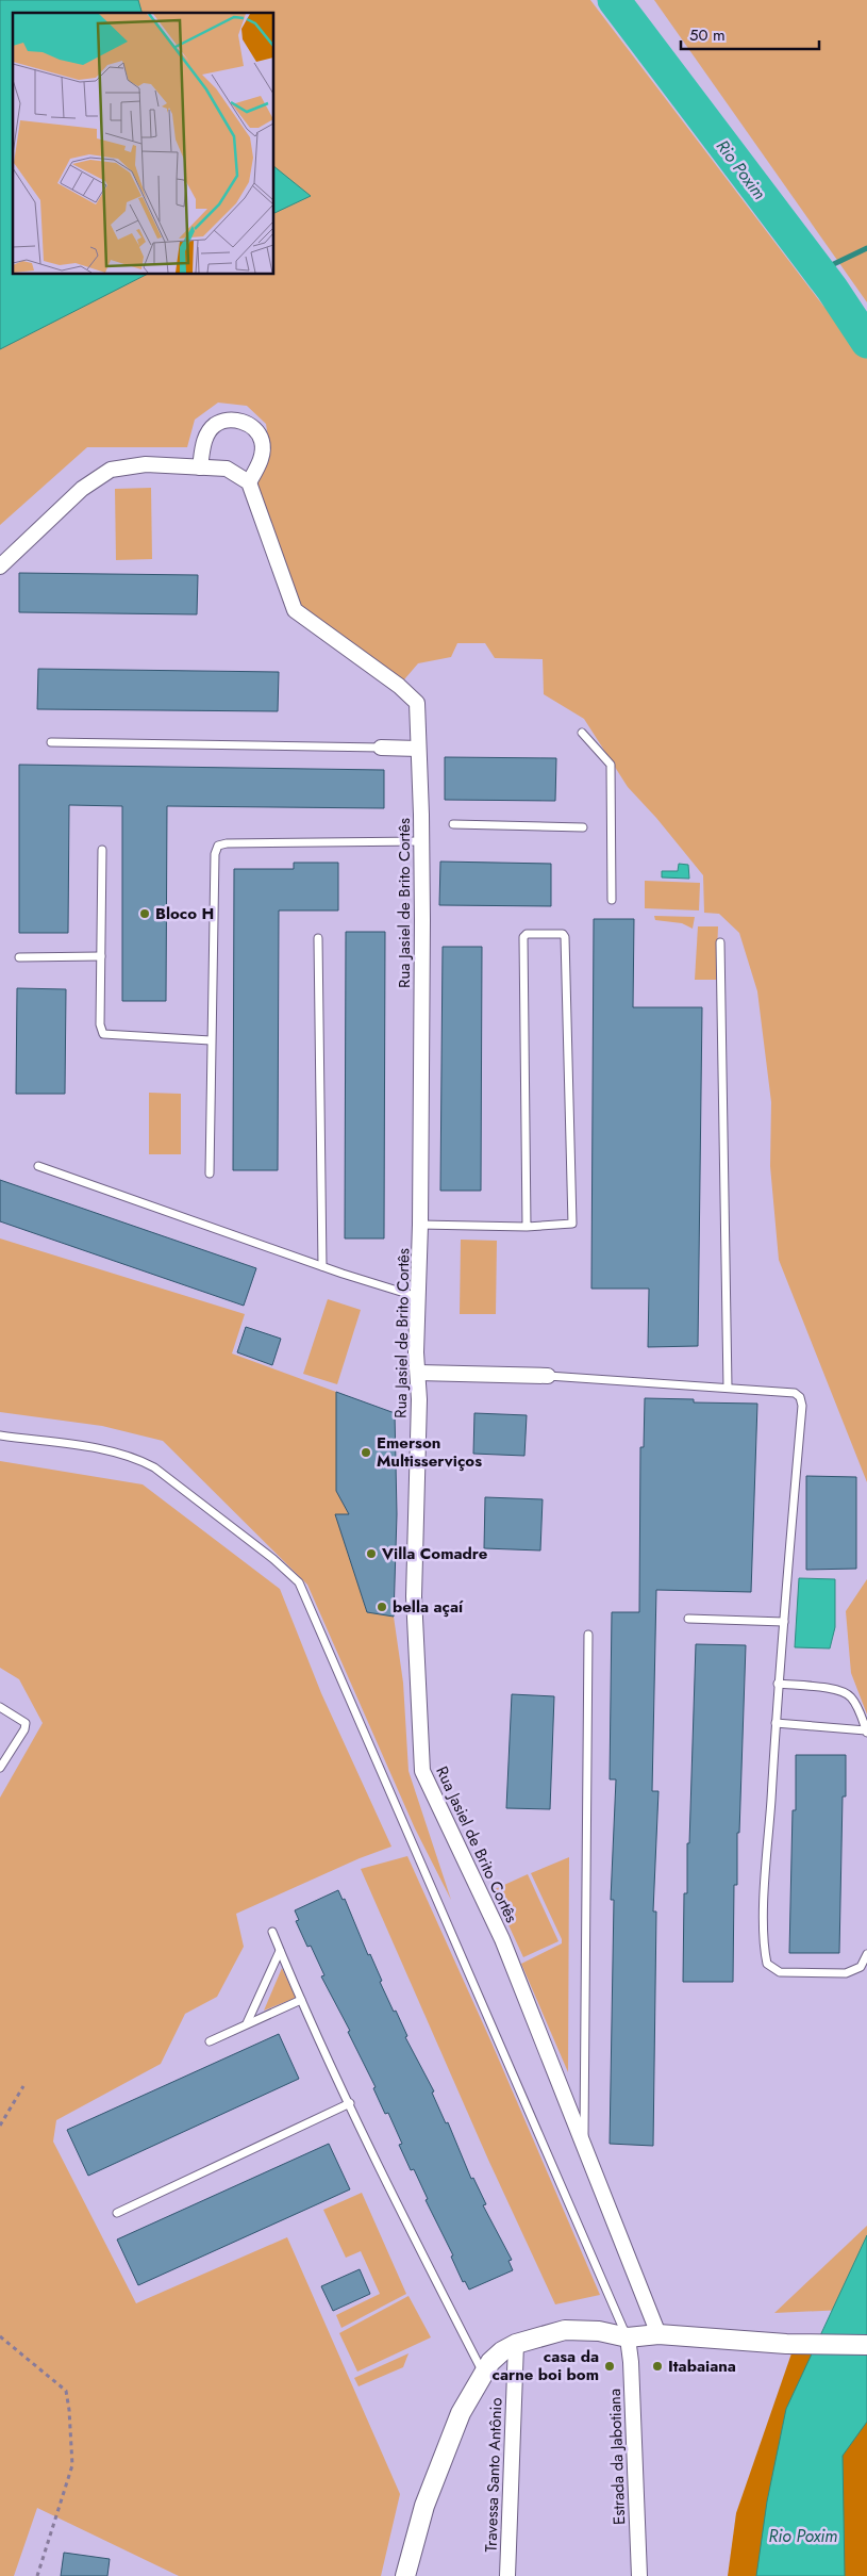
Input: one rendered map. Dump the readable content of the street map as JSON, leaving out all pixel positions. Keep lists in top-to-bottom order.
{
  "streets": {
    "street": ["Rua Jasiel de Brito Cortês", "Estrada da Jabotiana", "Travessa Santo Antônio"]
  },
  "water": ["Rio Poxim"],
  "places": [
    "Bloco H",
    "Emerson Multisserviços",
    "Villa Comadre",
    "bella açaí",
    "casa da carne boi bom",
    "Itabaiana"
  ],
  "scale_bar": "50 m"
}
